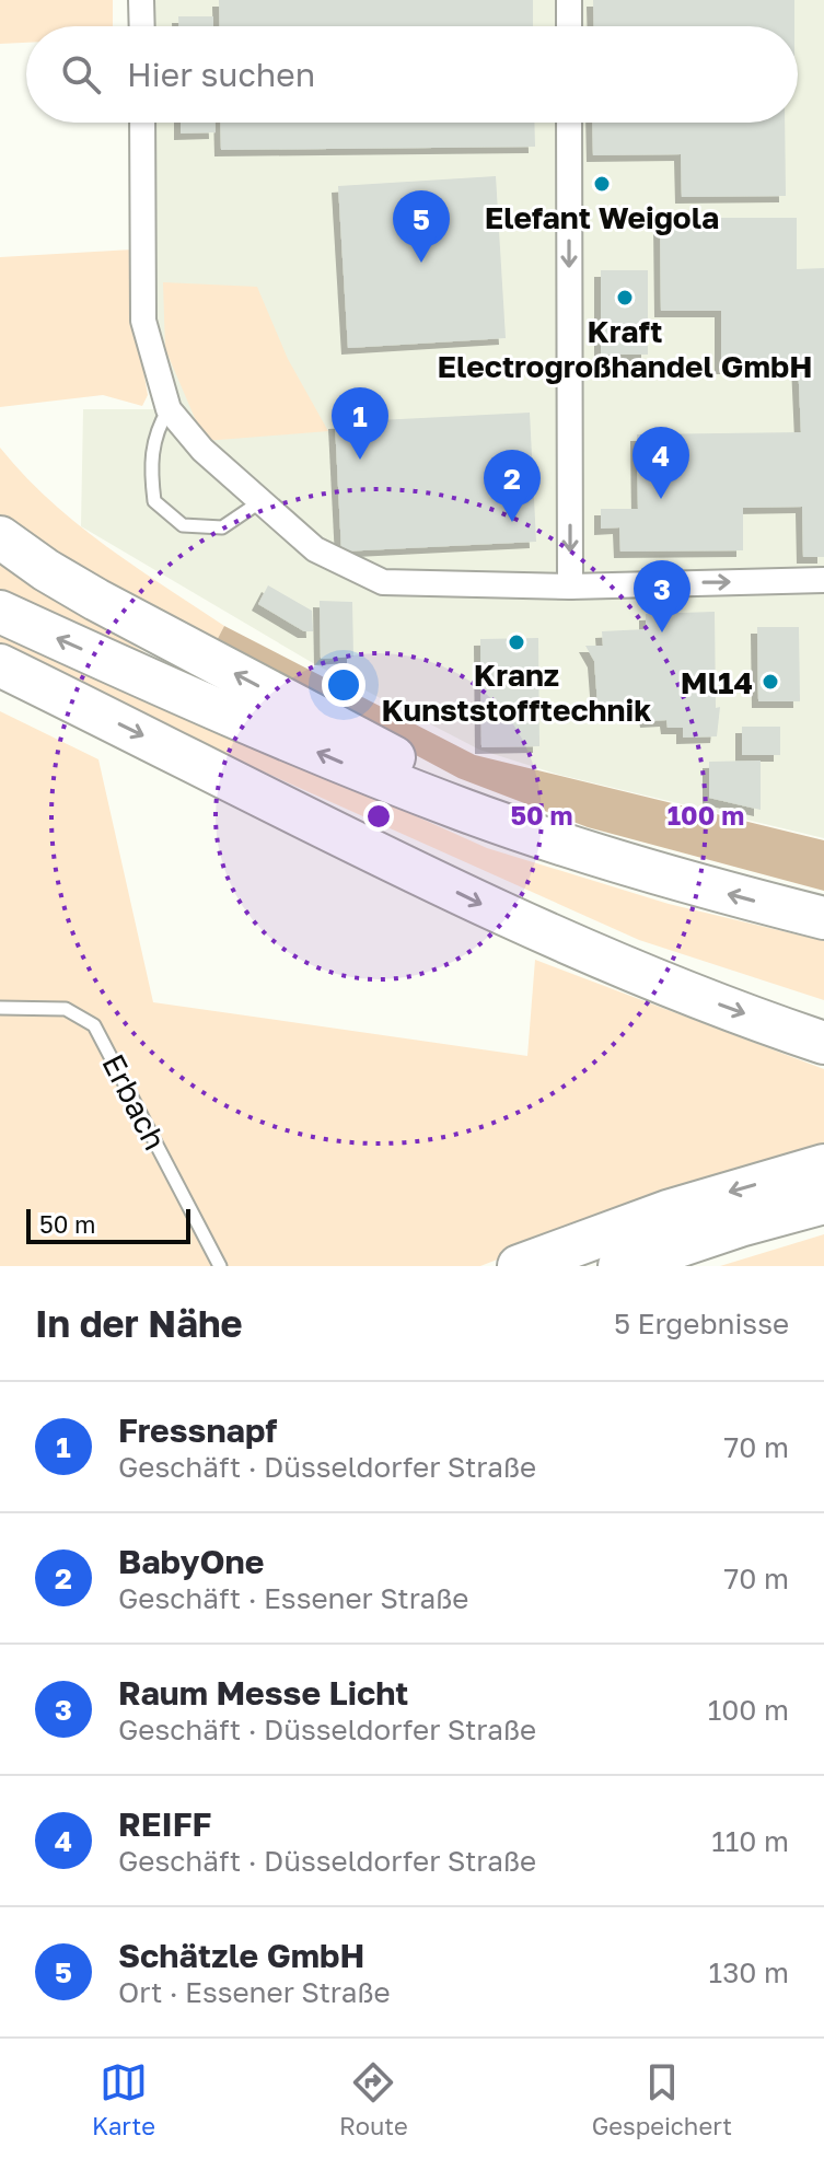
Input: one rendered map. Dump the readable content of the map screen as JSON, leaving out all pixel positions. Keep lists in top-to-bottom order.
{
  "streets": {
    "lane": ["Erbach"]
  },
  "places": [
    "Elefant Weigola",
    "Kraft Electrogroßhandel GmbH",
    "Kranz Kunststofftechnik",
    "Ml14"
  ],
  "scale_bar": "50 m",
  "page": {
    "search": "Hier suchen",
    "pins": [
      "5",
      "1",
      "4",
      "2",
      "3"
    ],
    "scale": "50 m",
    "heading": ["In der Nähe", "5 Ergebnisse"],
    "list": [
      {
        "mark": "1",
        "name": "Fressnapf",
        "note": "Geschäft · Düsseldorfer Straße",
        "value": "70 m"
      },
      {
        "mark": "2",
        "name": "BabyOne",
        "note": "Geschäft · Essener Straße",
        "value": "70 m"
      },
      {
        "mark": "3",
        "name": "Raum Messe Licht",
        "note": "Geschäft · Düsseldorfer Straße",
        "value": "100 m"
      },
      {
        "mark": "4",
        "name": "REIFF",
        "note": "Geschäft · Düsseldorfer Straße",
        "value": "110 m"
      },
      {
        "mark": "5",
        "name": "Schätzle GmbH",
        "note": "Ort · Essener Straße",
        "value": "130 m"
      }
    ],
    "nav": ["Karte", "Route", "Gespeichert"]
  },
  "rings": ["50 m", "100 m"]
}
